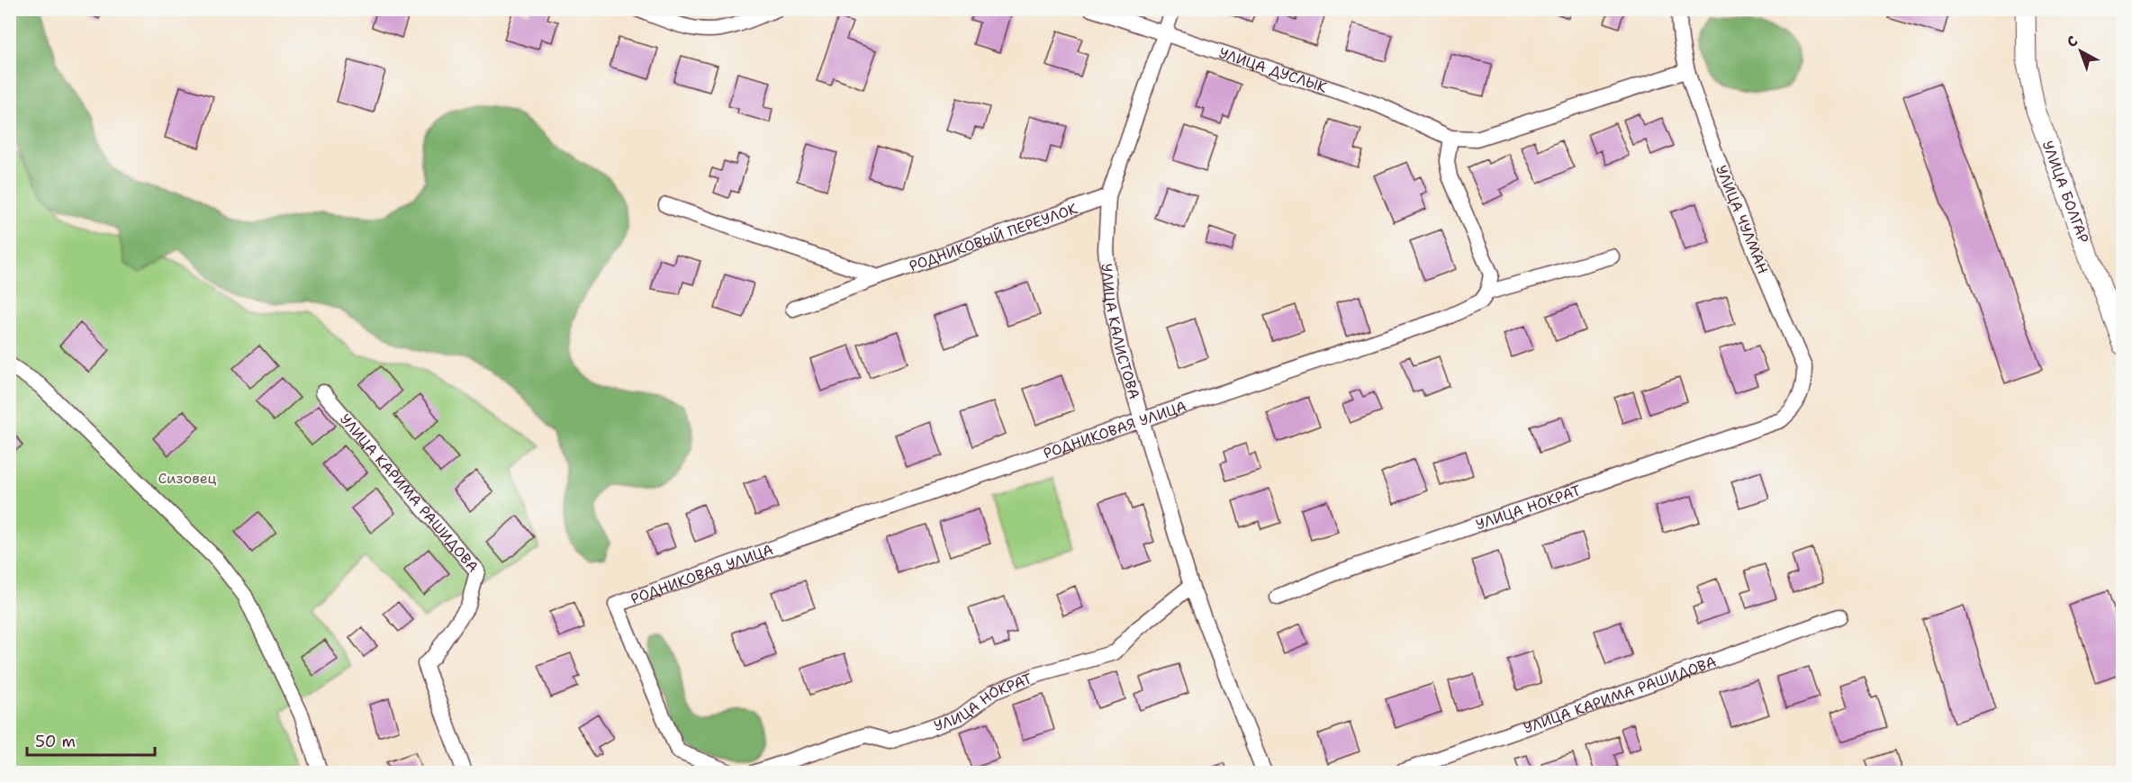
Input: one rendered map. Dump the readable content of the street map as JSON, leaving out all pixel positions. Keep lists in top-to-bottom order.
{
  "streets": {
    "street": [
      "УЛИЦА ДУСЛЫК",
      "УЛИЦА БОЛГАР",
      "УЛИЦА ЧУЛМАН",
      "РОДНИКОВЫЙ ПЕРЕУЛОК",
      "УЛИЦА КАЛИСТОВА",
      "РОДНИКОВАЯ УЛИЦА",
      "УЛИЦА КАРИМА РАШИДОВА",
      "УЛИЦА НОКРАТ"
    ]
  },
  "crossings": [
    ["УЛИЦА ДУСЛЫК", "УЛИЦА ЧУЛМАН"],
    ["УЛИЦА ДУСЛЫК", "УЛИЦА КАЛИСТОВА"],
    ["УЛИЦА ЧУЛМАН", "УЛИЦА НОКРАТ"],
    ["РОДНИКОВЫЙ ПЕРЕУЛОК", "УЛИЦА КАЛИСТОВА"],
    ["УЛИЦА КАЛИСТОВА", "РОДНИКОВАЯ УЛИЦА"],
    ["УЛИЦА КАЛИСТОВА", "УЛИЦА НОКРАТ"]
  ],
  "parks": ["Сизовец"],
  "scale_bar": "50 m",
  "north": "top left"
}
